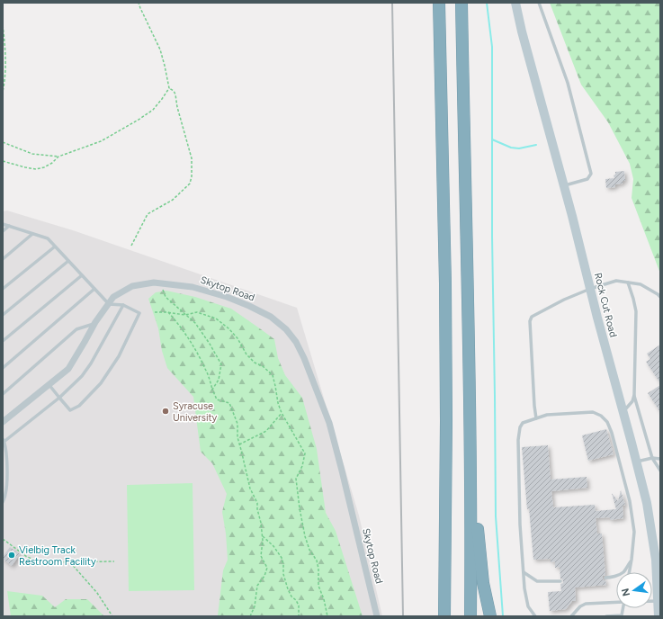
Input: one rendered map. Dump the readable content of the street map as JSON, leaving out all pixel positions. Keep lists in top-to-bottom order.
{
  "streets": {
    "street": ["Skytop Road", "Rock Cut Road"]
  },
  "places": ["Syracuse University", "Vielbig Track Restroom Facility"],
  "north": "left"
}
